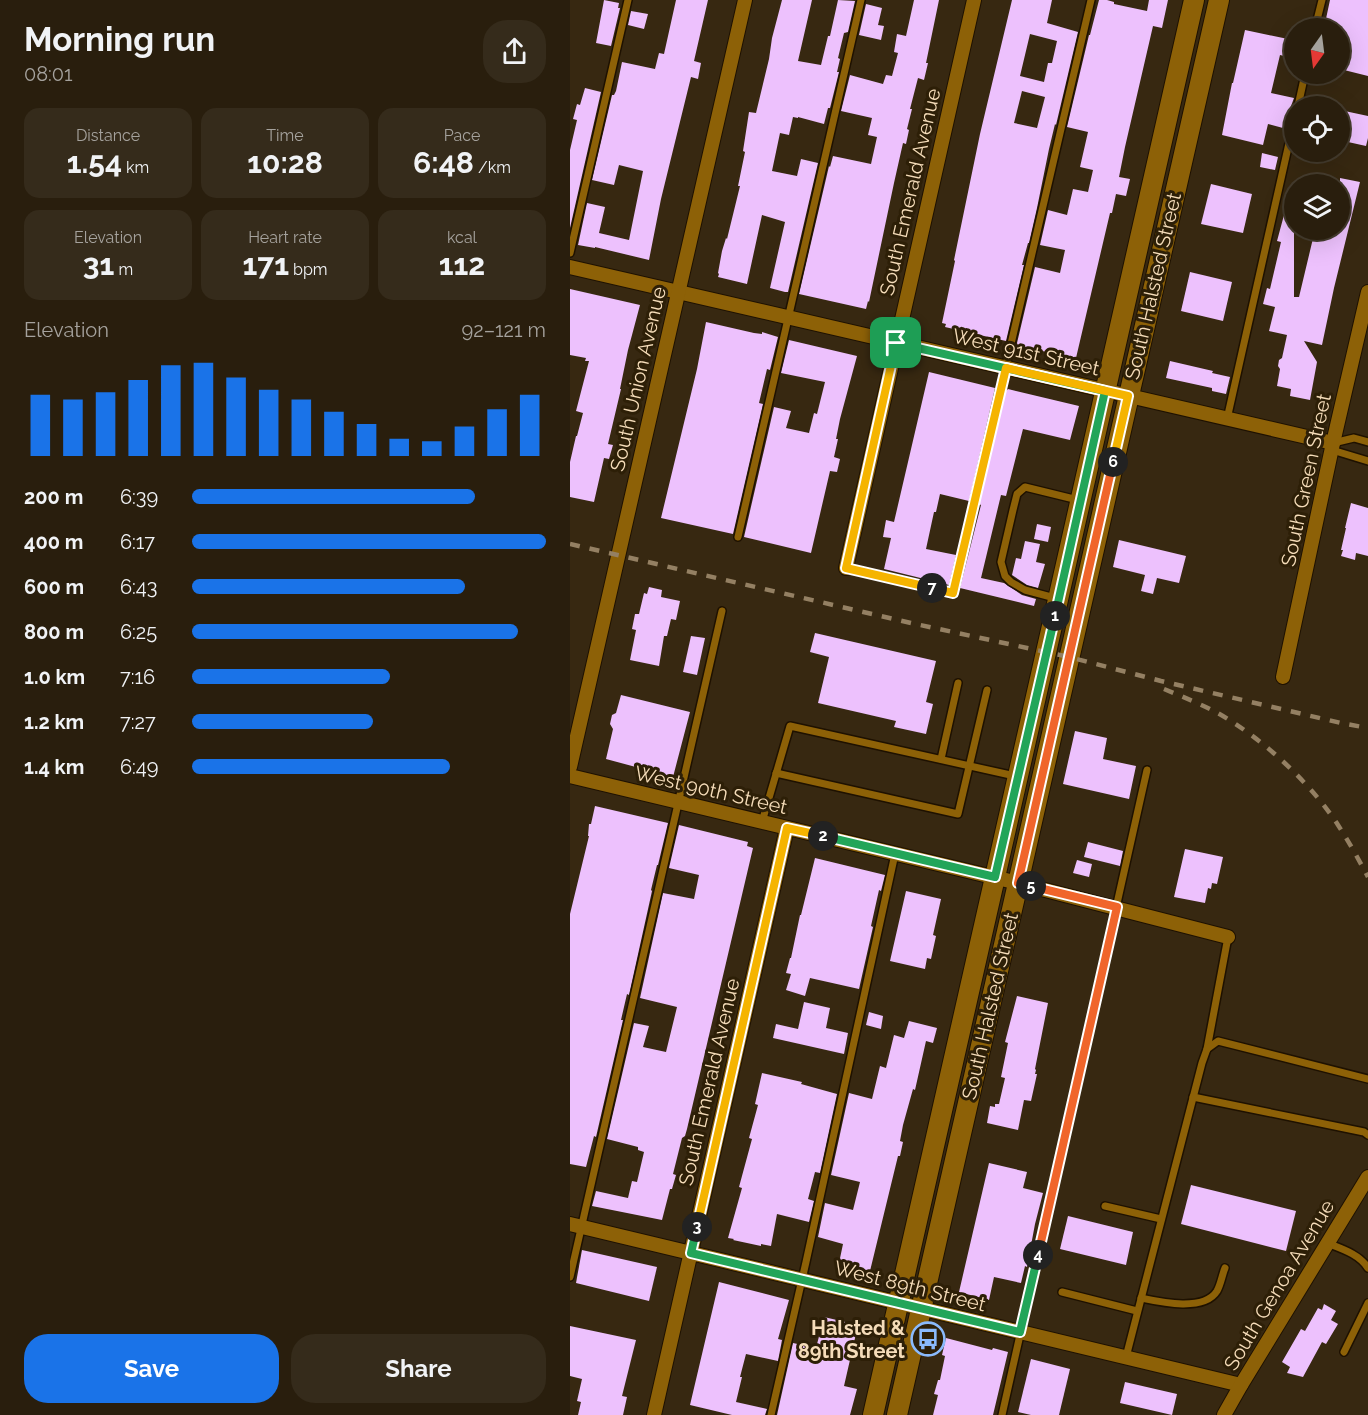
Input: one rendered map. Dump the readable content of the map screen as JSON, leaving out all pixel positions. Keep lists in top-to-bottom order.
{
  "streets": {
    "main road": ["South Halsted Street"],
    "street": [
      "South Emerald Avenue",
      "West 91st Street",
      "South Union Avenue",
      "South Green Street",
      "West 90th Street",
      "South Genoa Avenue",
      "West 89th Street"
    ]
  },
  "crossings": [
    ["South Emerald Avenue", "West 91st Street"],
    ["South Emerald Avenue", "West 90th Street"],
    ["South Emerald Avenue", "West 89th Street"],
    ["South Halsted Street", "West 91st Street"],
    ["South Halsted Street", "West 90th Street"],
    ["South Halsted Street", "West 89th Street"],
    ["West 91st Street", "South Union Avenue"],
    ["West 91st Street", "South Green Street"],
    ["South Genoa Avenue", "West 89th Street"]
  ],
  "places": {
    "bus stop": ["Halsted & 89th Street"]
  },
  "north": "bottom",
  "page": {
    "heading": ["Morning run", "08:01"],
    "stats": [
      ["Distance", "1.54 km"],
      ["Time", "10:28"],
      ["Pace", "6:48 /km"],
      ["Elevation", "31 m"],
      ["Heart rate", "171 bpm"],
      ["kcal", "112"]
    ],
    "chart": ["Elevation", "92–121 m"],
    "pins": [
      "6",
      "7",
      "1",
      "2",
      "5",
      "3",
      "4"
    ],
    "list": [
      {
        "name": "200 m",
        "note": "6:39"
      },
      {
        "name": "400 m",
        "note": "6:17"
      },
      {
        "name": "600 m",
        "note": "6:43"
      },
      {
        "name": "800 m",
        "note": "6:25"
      },
      {
        "name": "1.0 km",
        "note": "7:16"
      },
      {
        "name": "1.2 km",
        "note": "7:27"
      },
      {
        "name": "1.4 km",
        "note": "6:49"
      }
    ],
    "buttons": ["Save", "Share"]
  }
}
